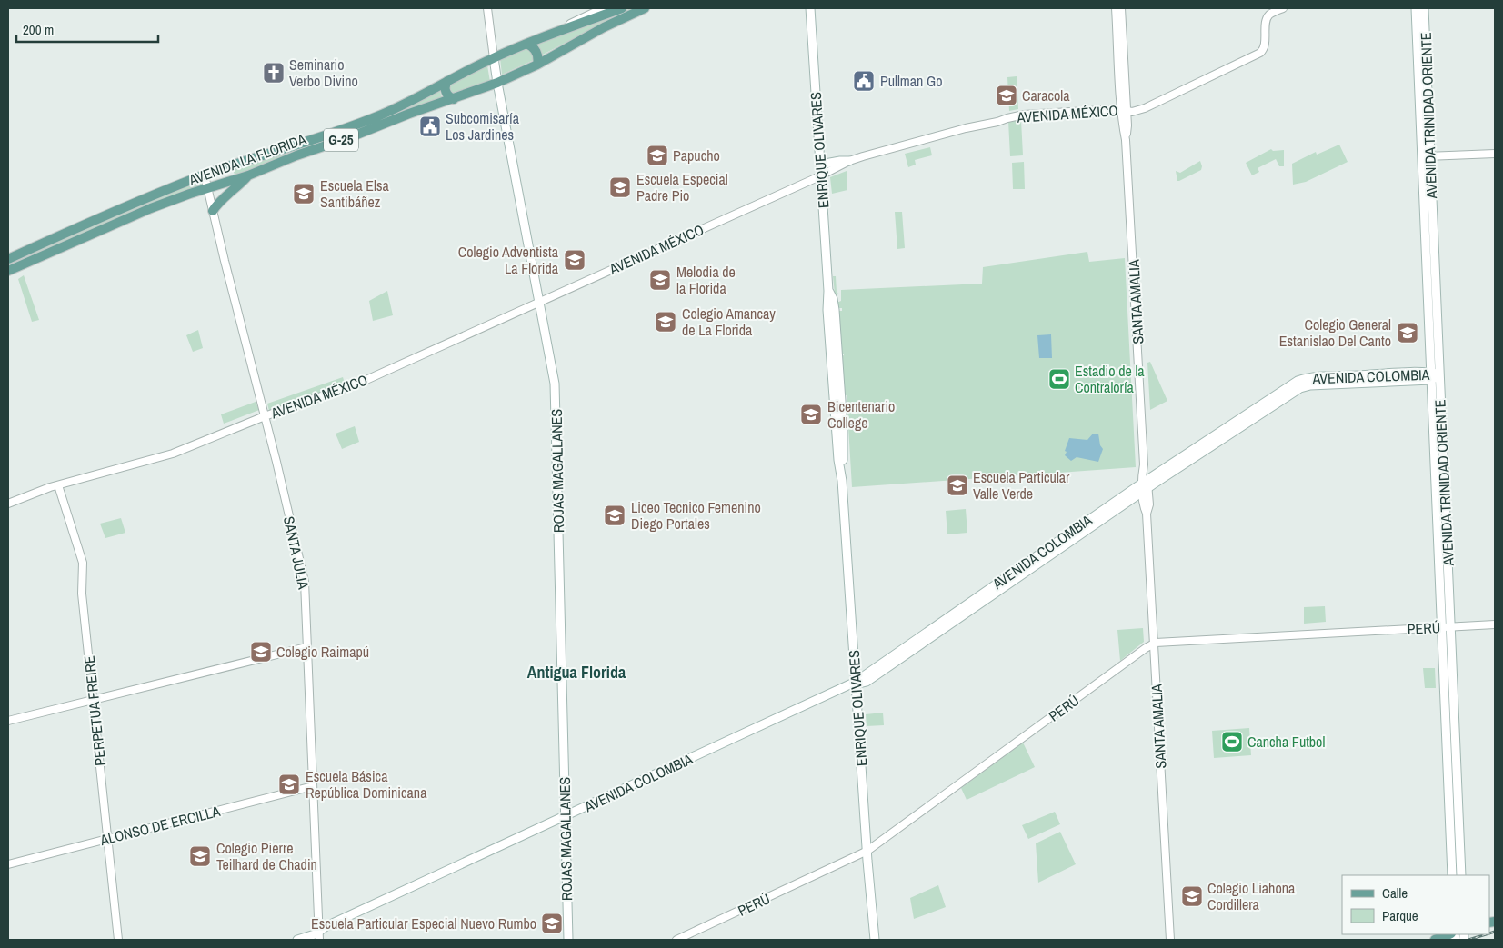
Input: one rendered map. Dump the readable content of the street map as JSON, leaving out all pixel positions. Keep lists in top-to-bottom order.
{
  "streets": {
    "main road": [
      "AVENIDA TRINIDAD ORIENTE",
      "G-25",
      "ENRIQUE OLIVARES",
      "AVENIDA LA FLORIDA",
      "AVENIDA COLOMBIA",
      "ROJAS MAGALLANES"
    ],
    "street": [
      "AVENIDA MÉXICO",
      "SANTA AMALIA",
      "SANTA JULIA",
      "PERÚ",
      "PERPETUA FREIRE",
      "ALONSO DE ERCILLA"
    ]
  },
  "crossings": [
    ["AVENIDA MÉXICO", "ENRIQUE OLIVARES"],
    ["AVENIDA MÉXICO", "SANTA AMALIA"],
    ["AVENIDA MÉXICO", "ROJAS MAGALLANES"],
    ["AVENIDA MÉXICO", "SANTA JULIA"],
    ["AVENIDA MÉXICO", "PERPETUA FREIRE"],
    ["AVENIDA TRINIDAD ORIENTE", "AVENIDA COLOMBIA"],
    ["AVENIDA TRINIDAD ORIENTE", "PERÚ"],
    ["ENRIQUE OLIVARES", "AVENIDA COLOMBIA"],
    ["ENRIQUE OLIVARES", "PERÚ"],
    ["AVENIDA LA FLORIDA", "ROJAS MAGALLANES"],
    ["AVENIDA LA FLORIDA", "SANTA JULIA"],
    ["SANTA AMALIA", "AVENIDA COLOMBIA"],
    ["SANTA AMALIA", "PERÚ"],
    ["AVENIDA COLOMBIA", "ROJAS MAGALLANES"],
    ["AVENIDA COLOMBIA", "SANTA JULIA"],
    ["SANTA JULIA", "ALONSO DE ERCILLA"],
    ["PERPETUA FREIRE", "ALONSO DE ERCILLA"]
  ],
  "districts": ["Antigua Florida"],
  "places": {
    "church": ["Seminario Verbo Divino"],
    "public building": ["Pullman Go", "Subcomisaría Los Jardines"],
    "school or university": [
      "Caracola",
      "Papucho",
      "Escuela Especial Padre Pio",
      "Escuela Elsa Santibáñez",
      "Colegio Adventista La Florida",
      "Melodia de la Florida",
      "Colegio Amancay de La Florida",
      "Colegio General Estanislao Del Canto",
      "Bicentenario College",
      "Escuela Particular Valle Verde",
      "Liceo Tecnico Femenino Diego Portales",
      "Colegio Raimapú",
      "Escuela Básica República Dominicana",
      "Colegio Pierre Teilhard de Chadin",
      "Colegio Liahona Cordillera",
      "Escuela Particular Especial Nuevo Rumbo"
    ],
    "sports": ["Estadio de la Contraloría", "Cancha Futbol"]
  },
  "legend": ["Calle", "Parque"],
  "scale_bar": "200 m"
}
